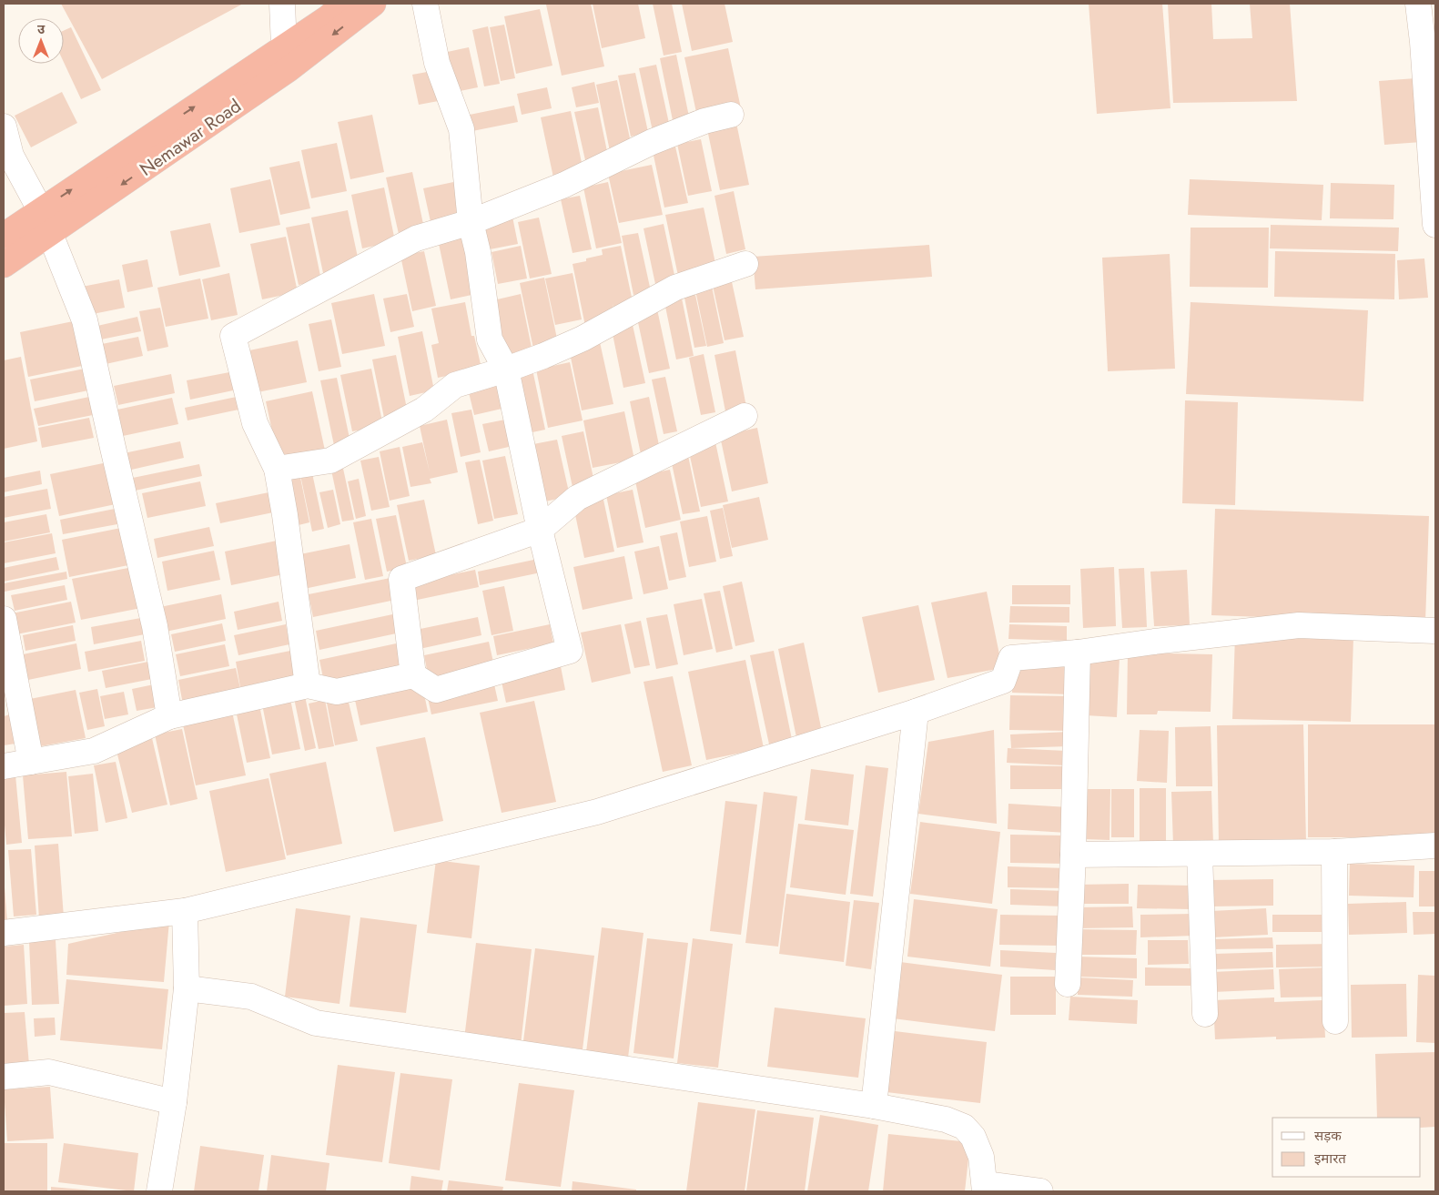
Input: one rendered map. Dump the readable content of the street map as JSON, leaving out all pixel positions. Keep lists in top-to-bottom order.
{
  "streets": {
    "highway": ["Nemawar Road"]
  },
  "legend": ["सड़क", "इमारत"],
  "north": "top"
}
